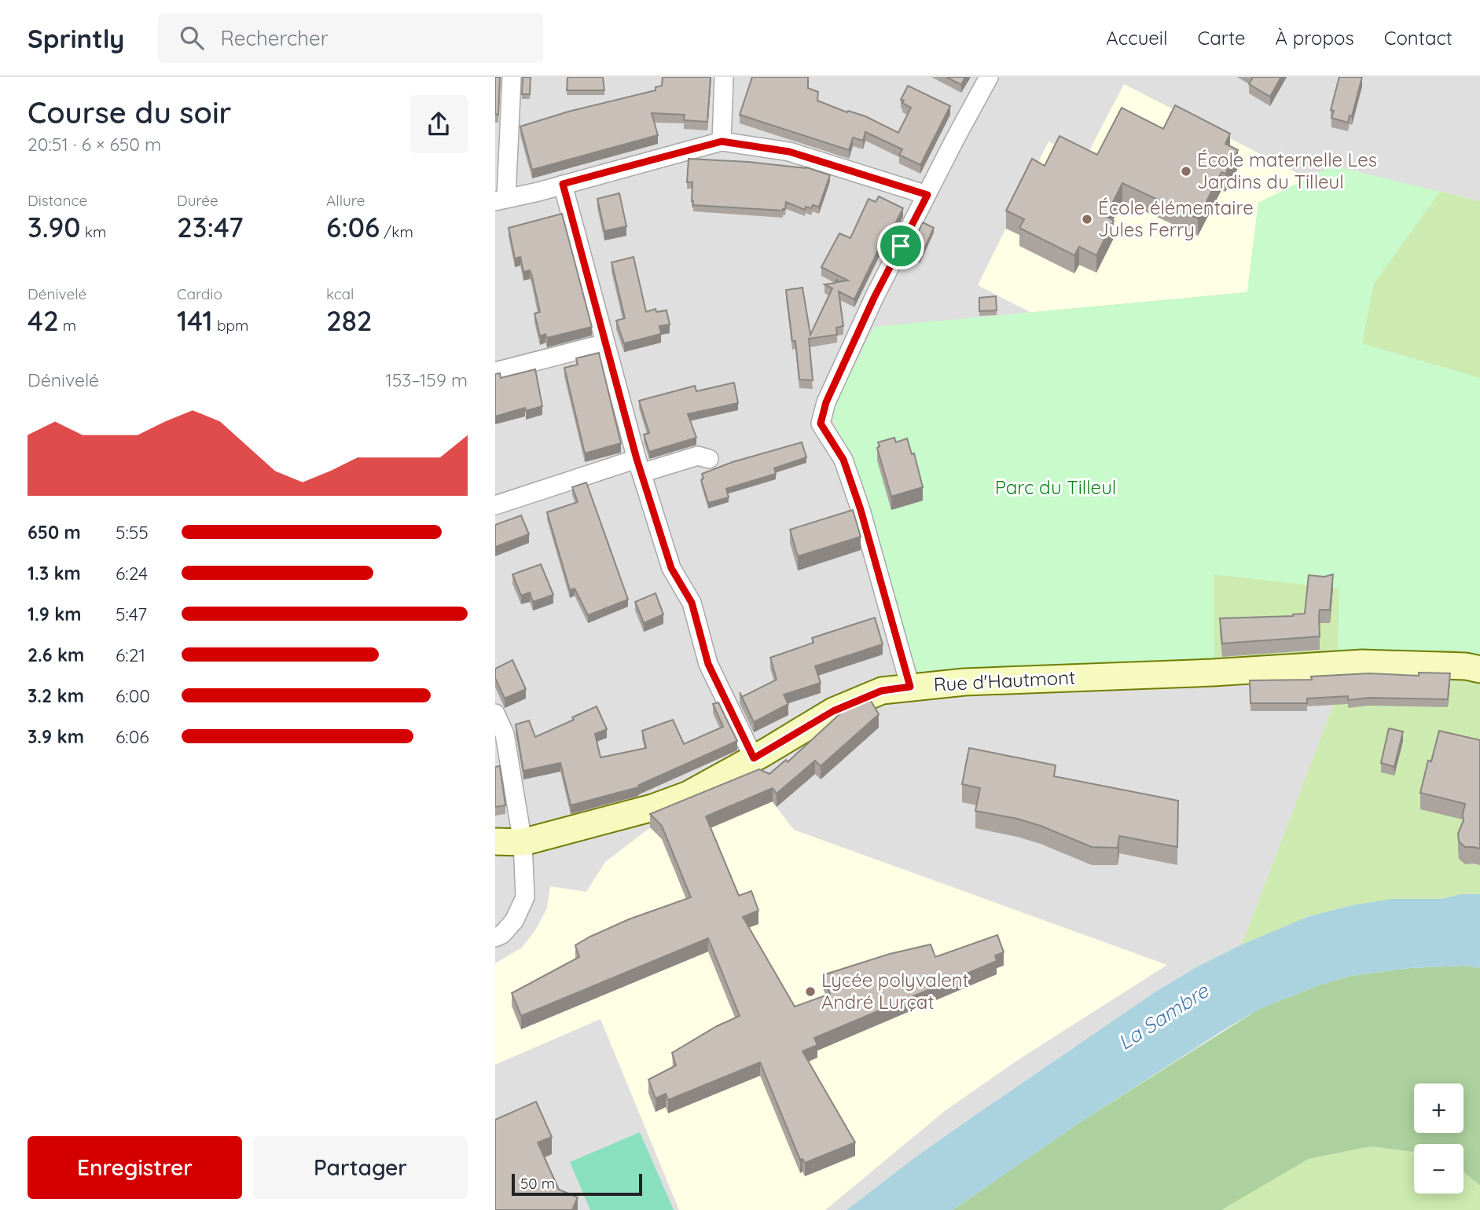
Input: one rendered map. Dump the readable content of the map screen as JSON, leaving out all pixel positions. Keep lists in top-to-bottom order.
{
  "streets": {
    "street": ["Rue d'Hautmont"]
  },
  "water": ["La Sambre"],
  "parks": ["Parc du Tilleul"],
  "places": ["École maternelle Les Jardins du Tilleul", "École élémentaire Jules Ferry", "Lycée polyvalent André Lurçat"],
  "scale_bar": "50 m",
  "page": {
    "header": "Sprintly",
    "search": "Rechercher",
    "nav": [
      "Accueil",
      "Carte",
      "À propos",
      "Contact"
    ],
    "heading": ["Course du soir", "20:51 · 6 × 650 m"],
    "stats": [
      ["Distance", "3.90 km"],
      ["Durée", "23:47"],
      ["Allure", "6:06 /km"],
      ["Dénivelé", "42 m"],
      ["Cardio", "141 bpm"],
      ["kcal", "282"]
    ],
    "chart": ["Dénivelé", "153–159 m"],
    "list": [
      {
        "name": "650 m",
        "note": "5:55"
      },
      {
        "name": "1.3 km",
        "note": "6:24"
      },
      {
        "name": "1.9 km",
        "note": "5:47"
      },
      {
        "name": "2.6 km",
        "note": "6:21"
      },
      {
        "name": "3.2 km",
        "note": "6:00"
      },
      {
        "name": "3.9 km",
        "note": "6:06"
      }
    ],
    "map_buttons": ["+", "−"],
    "buttons": ["Enregistrer", "Partager"],
    "scale": "50 m"
  }
}
